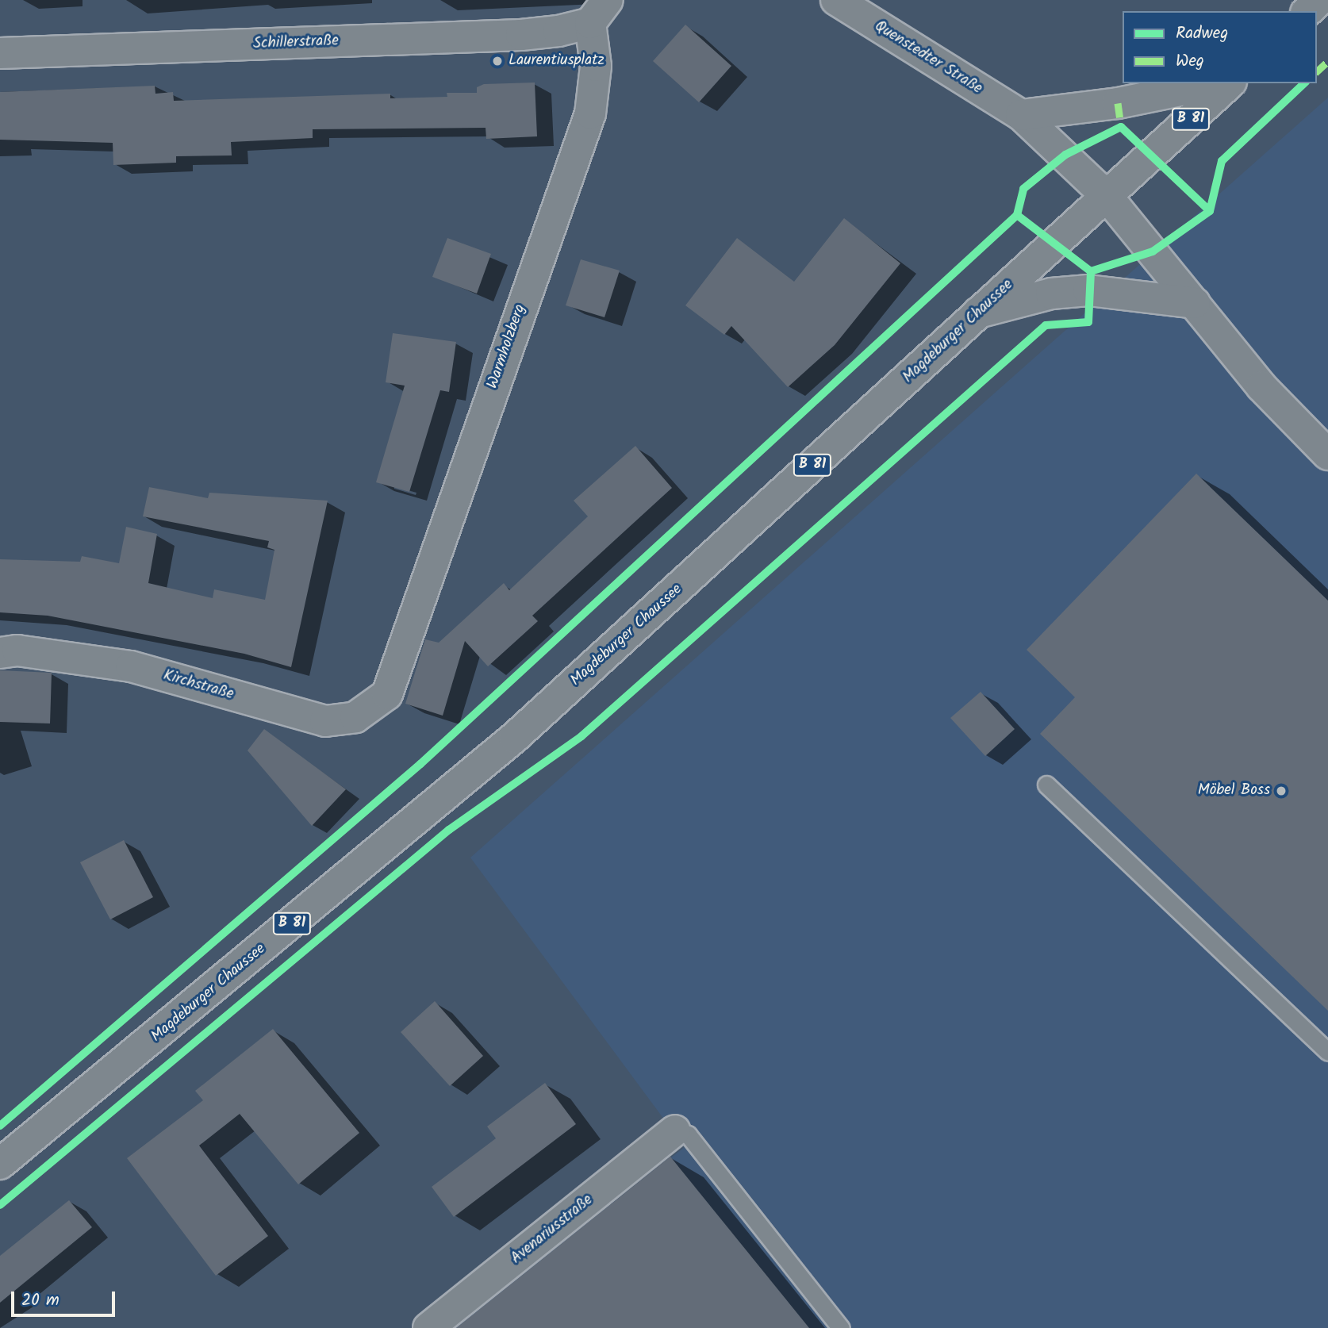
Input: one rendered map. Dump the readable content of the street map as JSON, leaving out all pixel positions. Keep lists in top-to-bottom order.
{
  "streets": {
    "street": [
      "Schillerstraße",
      "Quenstedter Straße",
      "B 81",
      "Magdeburger Chaussee",
      "Warmholzberg",
      "Kirchstraße",
      "Avenariusstraße"
    ]
  },
  "crossings": [
    ["Schillerstraße", "Warmholzberg"],
    ["Quenstedter Straße", "Magdeburger Chaussee"],
    ["Warmholzberg", "Kirchstraße"]
  ],
  "places": ["Laurentiusplatz", "Möbel Boss"],
  "legend": ["Radweg", "Weg"],
  "scale_bar": "20 m"
}
